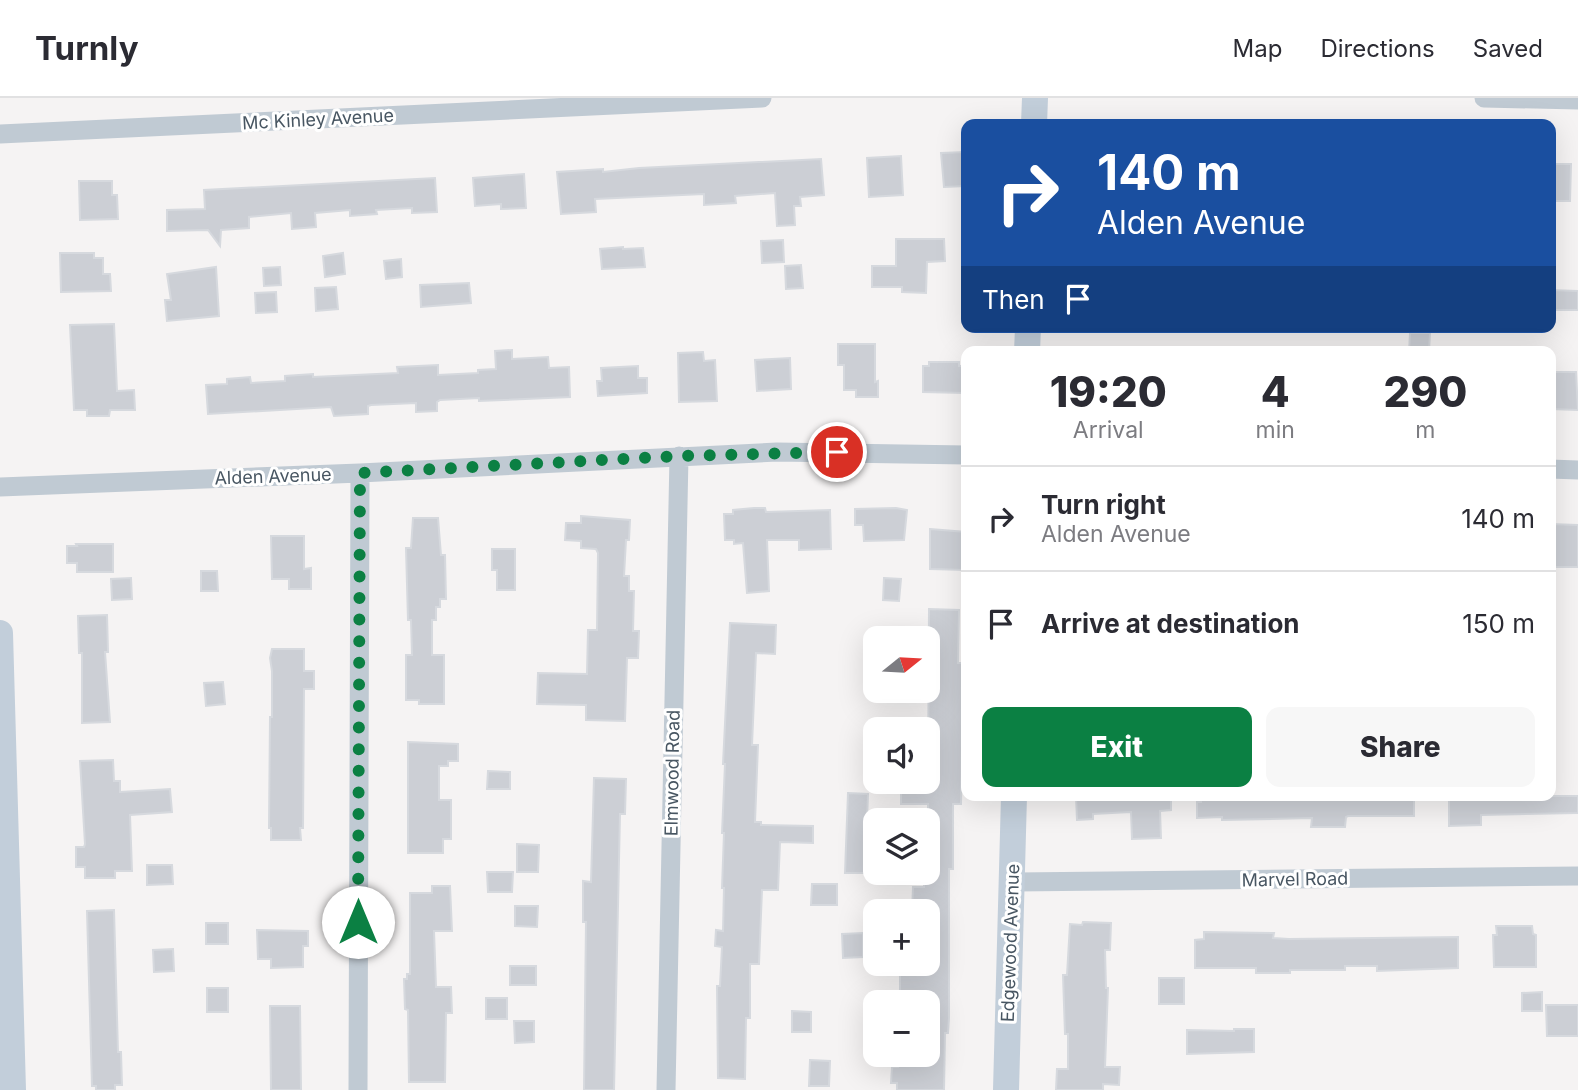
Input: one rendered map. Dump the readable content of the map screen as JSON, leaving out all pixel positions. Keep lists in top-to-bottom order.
{
  "streets": {
    "street": [
      "Mc Kinley Avenue",
      "Alden Avenue",
      "Elmwood Road",
      "Marvel Road",
      "Edgewood Avenue"
    ]
  },
  "crossings": [
    ["Alden Avenue", "Elmwood Road"],
    ["Marvel Road", "Edgewood Avenue"]
  ],
  "north": "right",
  "page": {
    "header": "Turnly",
    "nav": ["Map", "Directions", "Saved"],
    "turn": ["140 m", "Alden Avenue"],
    "then": "Then",
    "eta": [
      "19:20",
      "Arrival",
      "4",
      "min",
      "290",
      "m"
    ],
    "list": [
      {
        "name": "Turn right",
        "note": "Alden Avenue",
        "value": "140 m"
      },
      {
        "name": "Arrive at destination",
        "value": "150 m"
      }
    ],
    "map_buttons": ["+", "−"],
    "buttons": ["Exit", "Share"]
  }
}
